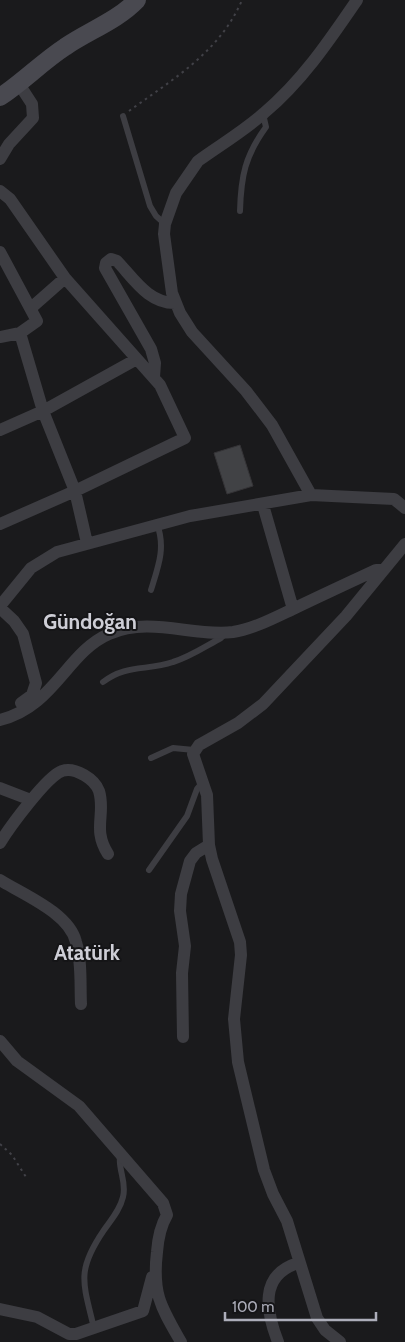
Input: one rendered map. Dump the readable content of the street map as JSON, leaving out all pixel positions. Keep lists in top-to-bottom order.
{
  "districts": ["Gündoğan", "Atatürk"],
  "scale_bar": "100 m"
}
